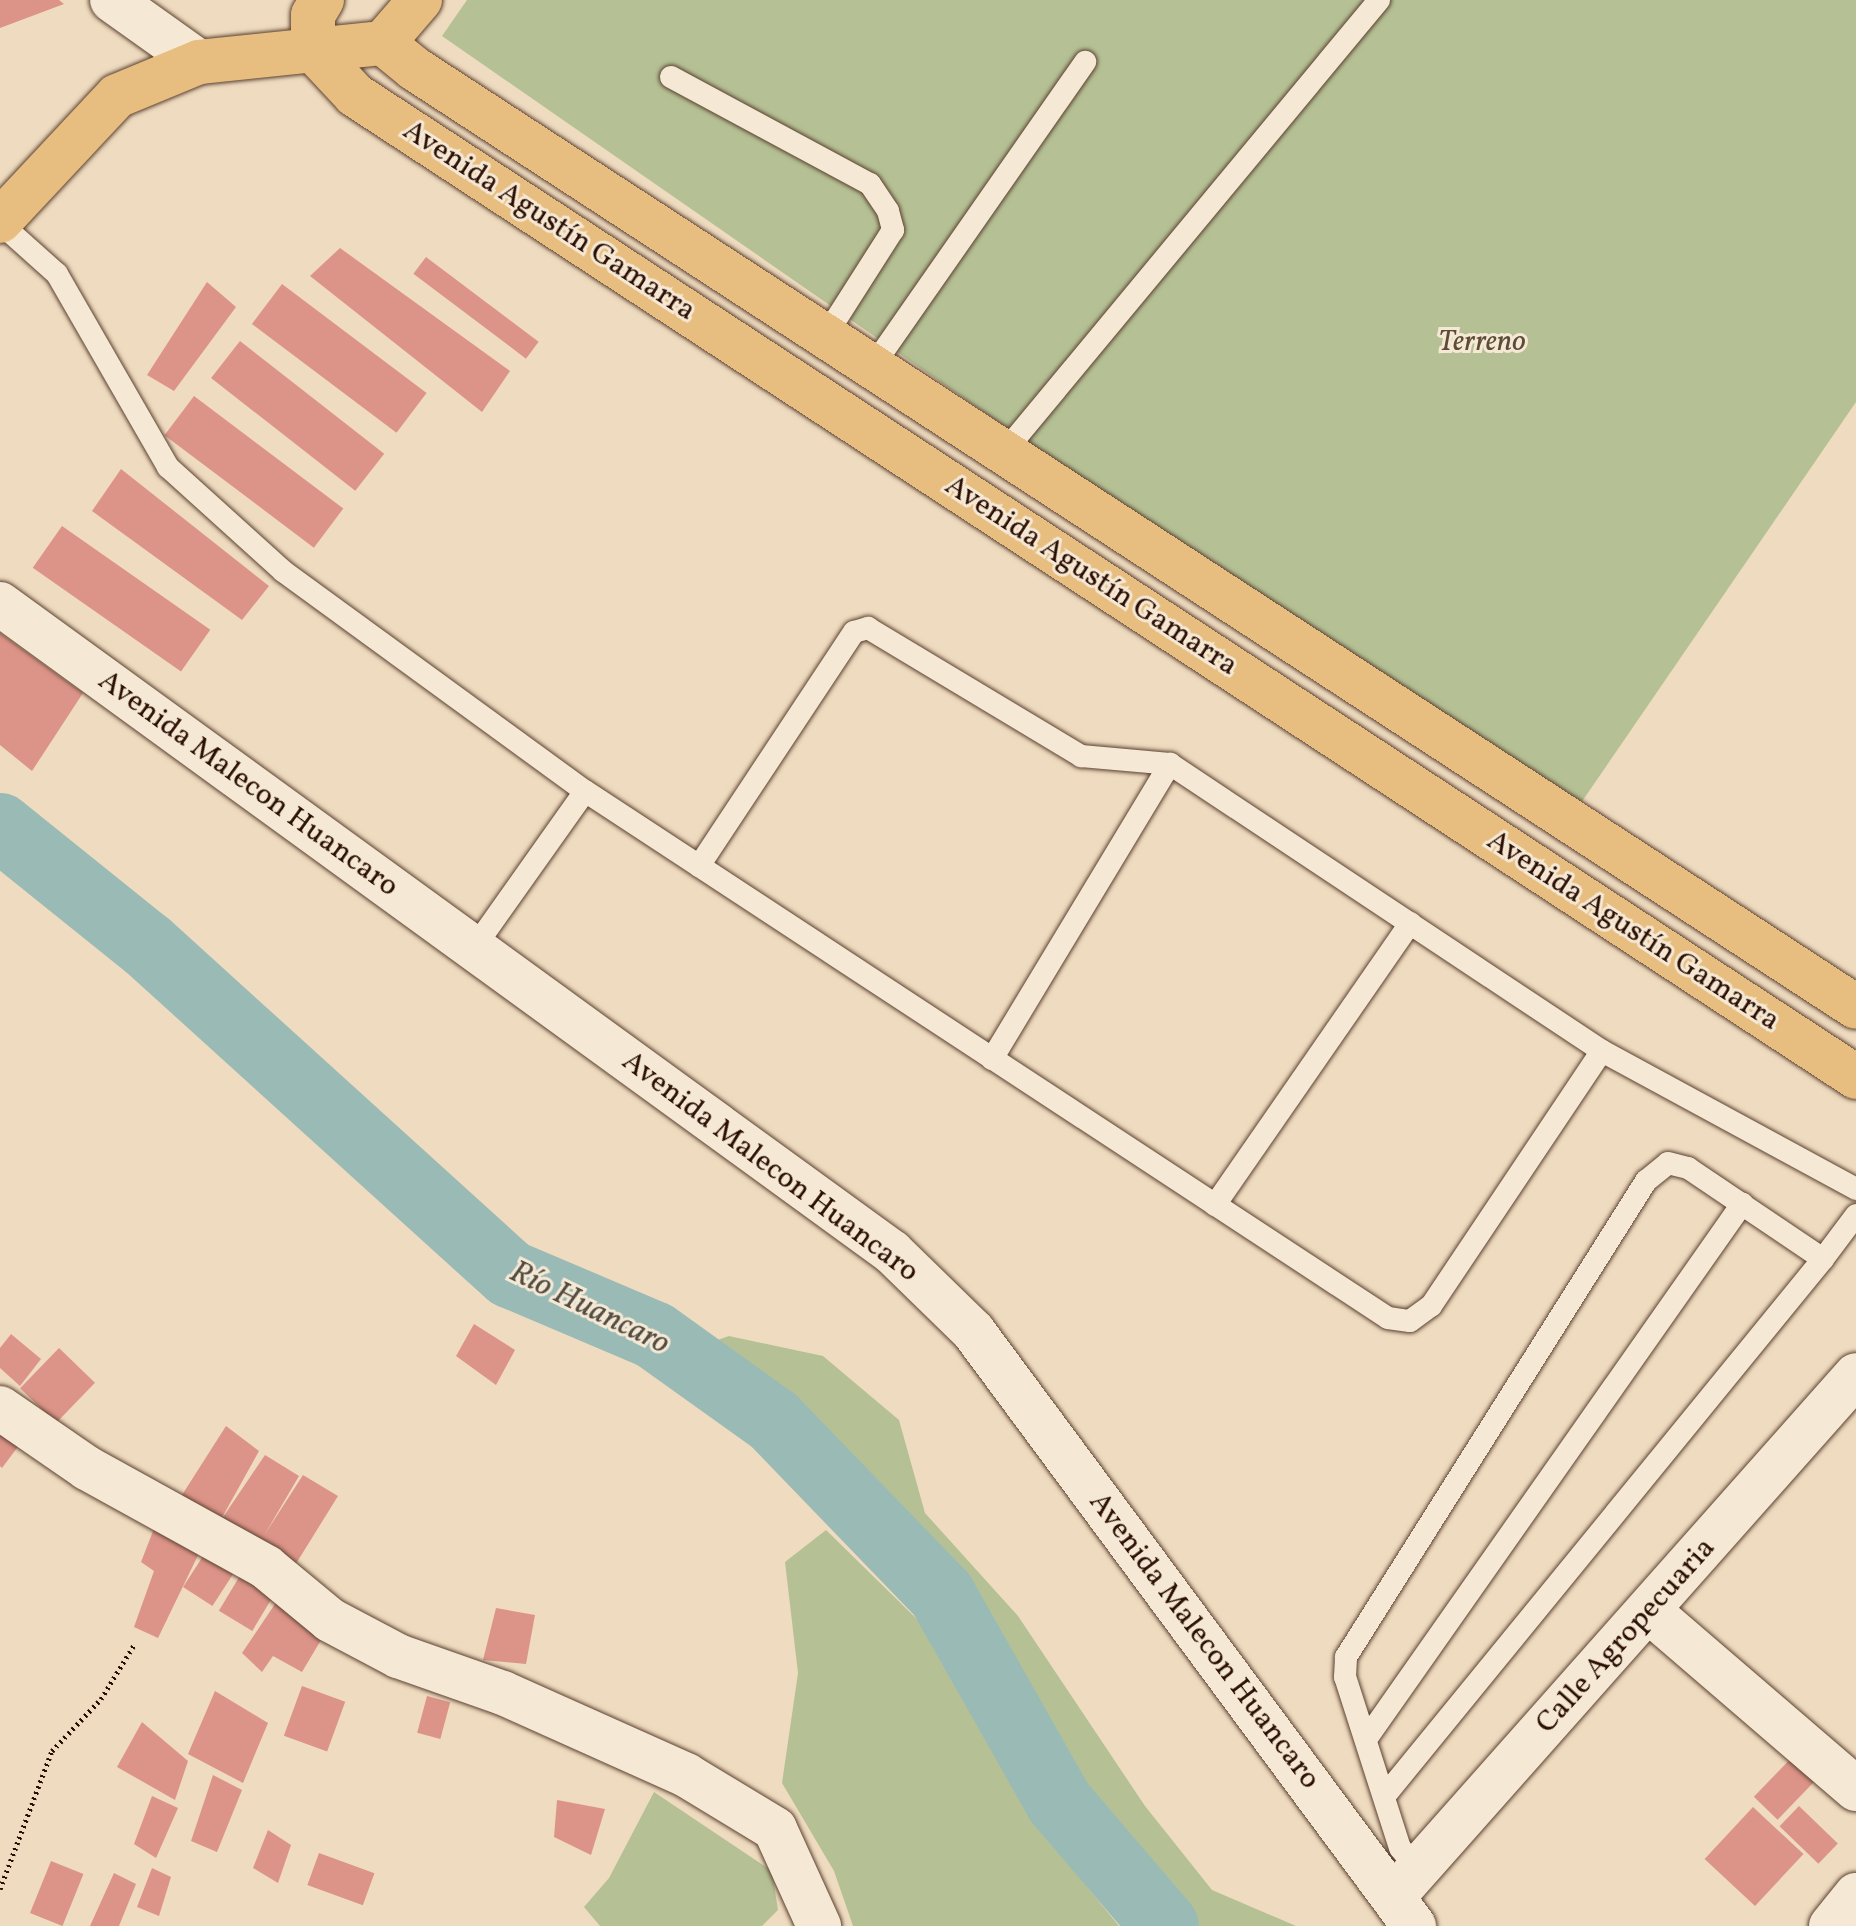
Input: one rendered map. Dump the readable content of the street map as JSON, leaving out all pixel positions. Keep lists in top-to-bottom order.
{
  "streets": {
    "main road": ["Avenida Agustín Gamarra"],
    "street": ["Avenida Malecon Huancaro", "Calle Agropecuaria"]
  },
  "crossings": [
    ["Avenida Malecon Huancaro", "Calle Agropecuaria"]
  ],
  "water": ["Río Huancaro"],
  "parks": ["Terreno"]
}
